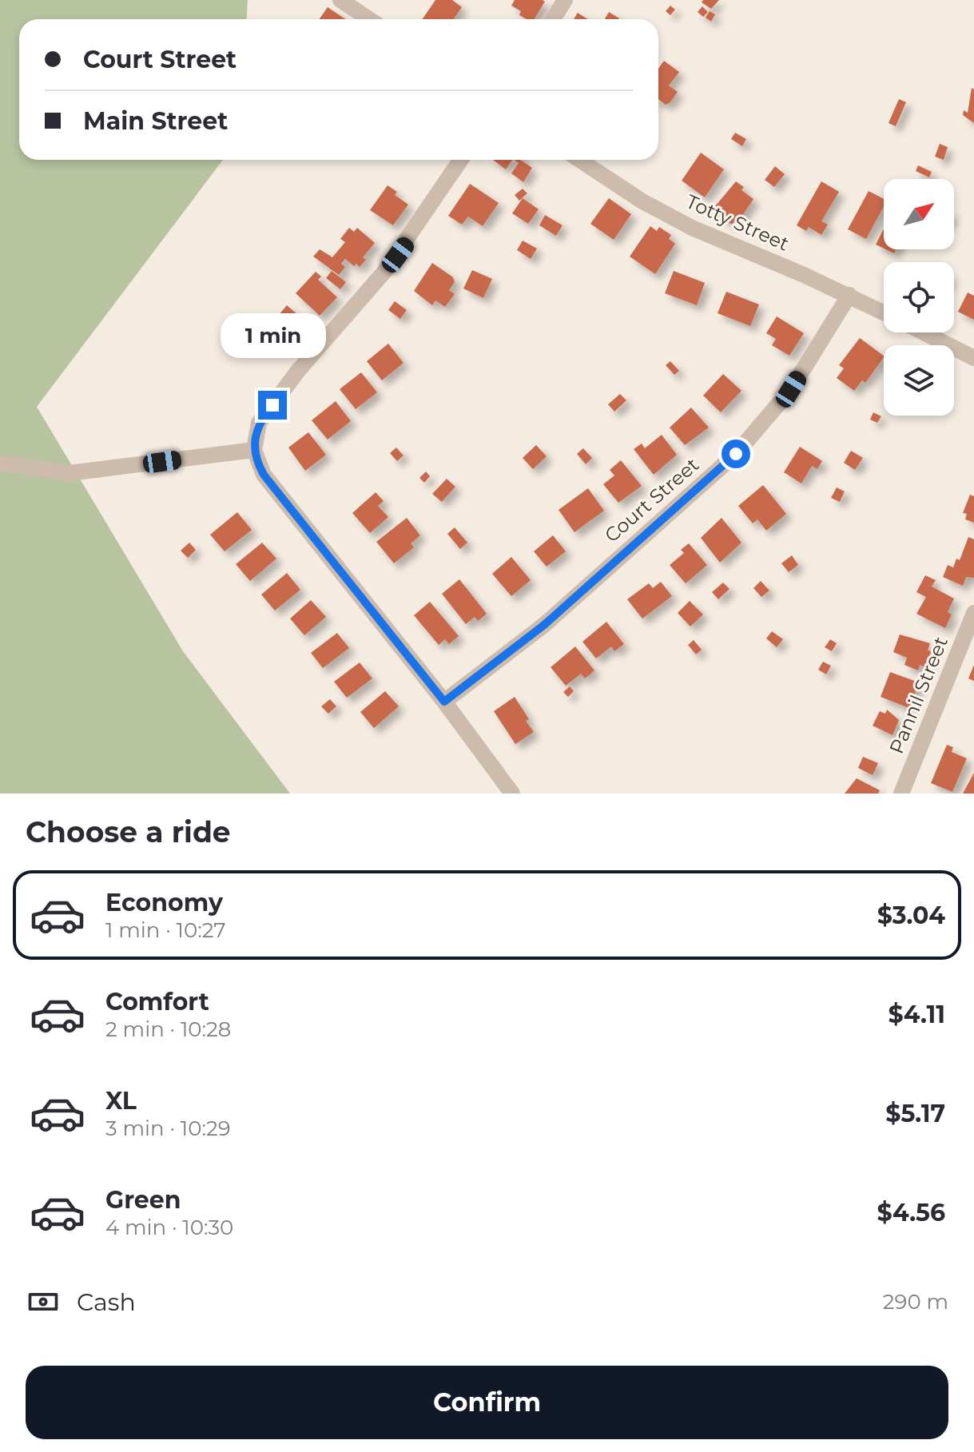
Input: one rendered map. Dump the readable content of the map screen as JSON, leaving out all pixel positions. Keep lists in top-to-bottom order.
{
  "streets": {
    "street": ["Totty Street", "Court Street", "Pannil Street"]
  },
  "crossings": [
    ["Totty Street", "Court Street"]
  ],
  "north": "top right",
  "page": {
    "banner": ["Court Street", "Main Street"],
    "bubble": "1 min",
    "heading": "Choose a ride",
    "list": [
      {
        "name": "Economy",
        "note": "1 min · 10:27",
        "value": "$3.04"
      },
      {
        "name": "Comfort",
        "note": "2 min · 10:28",
        "value": "$4.11"
      },
      {
        "name": "XL",
        "note": "3 min · 10:29",
        "value": "$5.17"
      },
      {
        "name": "Green",
        "note": "4 min · 10:30",
        "value": "$4.56"
      }
    ],
    "pay": ["Cash", "290 m"],
    "buttons": "Confirm"
  }
}
